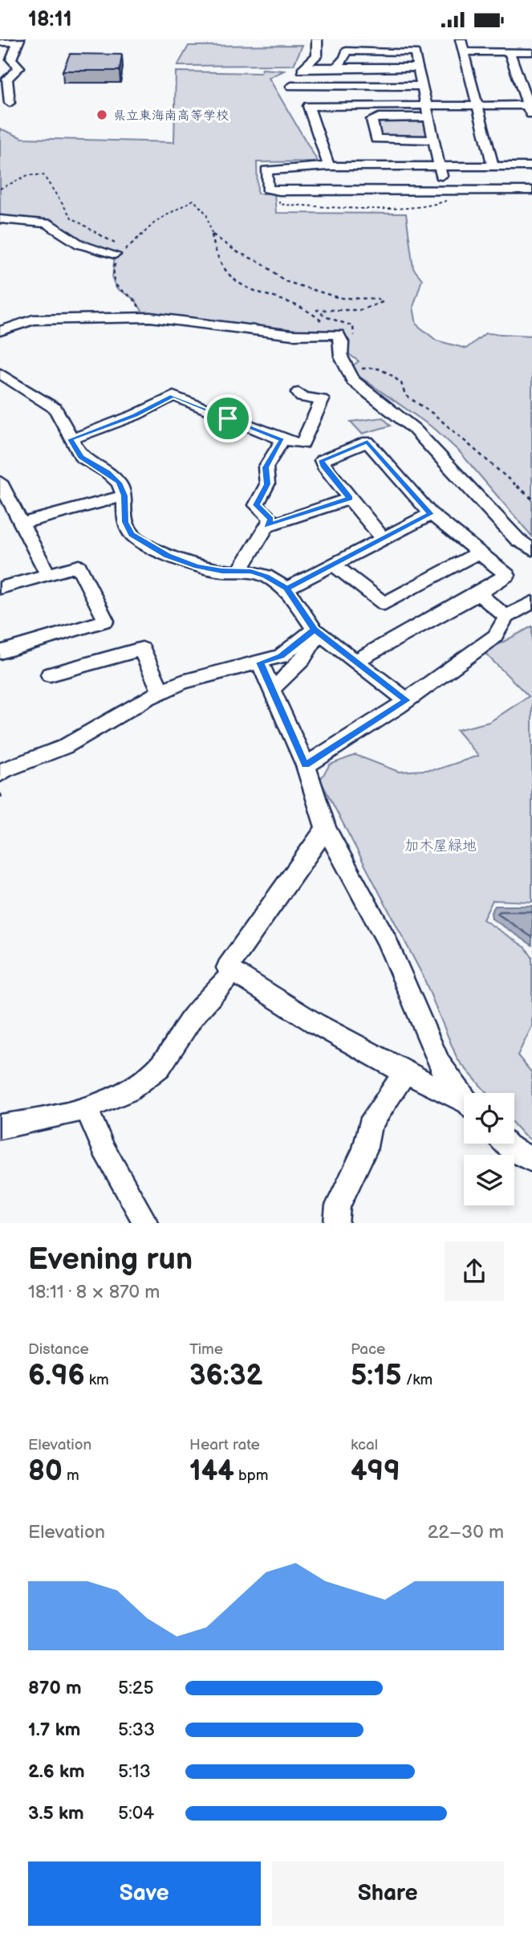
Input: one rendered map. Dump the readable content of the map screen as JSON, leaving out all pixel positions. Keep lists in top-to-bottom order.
{
  "parks": ["加木屋緑地"],
  "places": ["県立東海南高等学校"],
  "page": {
    "status": "18:11",
    "heading": ["Evening run", "18:11 · 8 × 870 m"],
    "stats": [
      ["Distance", "6.96 km"],
      ["Time", "36:32"],
      ["Pace", "5:15 /km"],
      ["Elevation", "80 m"],
      ["Heart rate", "144 bpm"],
      ["kcal", "499"]
    ],
    "chart": ["Elevation", "22–30 m"],
    "list": [
      {
        "name": "870 m",
        "note": "5:25"
      },
      {
        "name": "1.7 km",
        "note": "5:33"
      },
      {
        "name": "2.6 km",
        "note": "5:13"
      },
      {
        "name": "3.5 km",
        "note": "5:04"
      }
    ],
    "buttons": ["Save", "Share"]
  }
}
